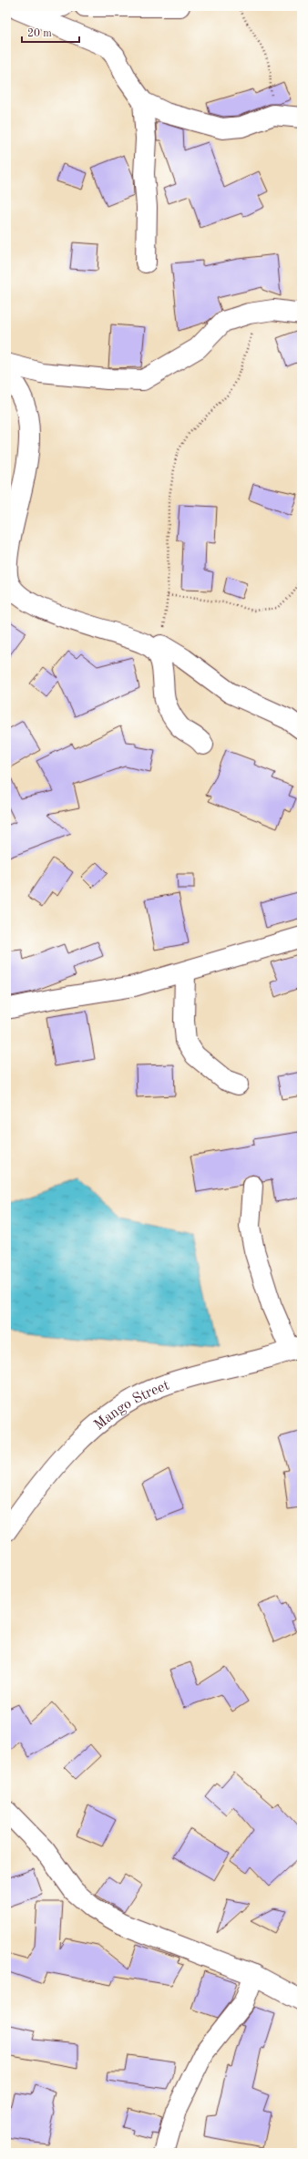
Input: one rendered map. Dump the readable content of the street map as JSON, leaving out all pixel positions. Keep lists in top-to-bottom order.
{
  "streets": {
    "street": ["Mango Street"]
  },
  "scale_bar": "20 m"
}
